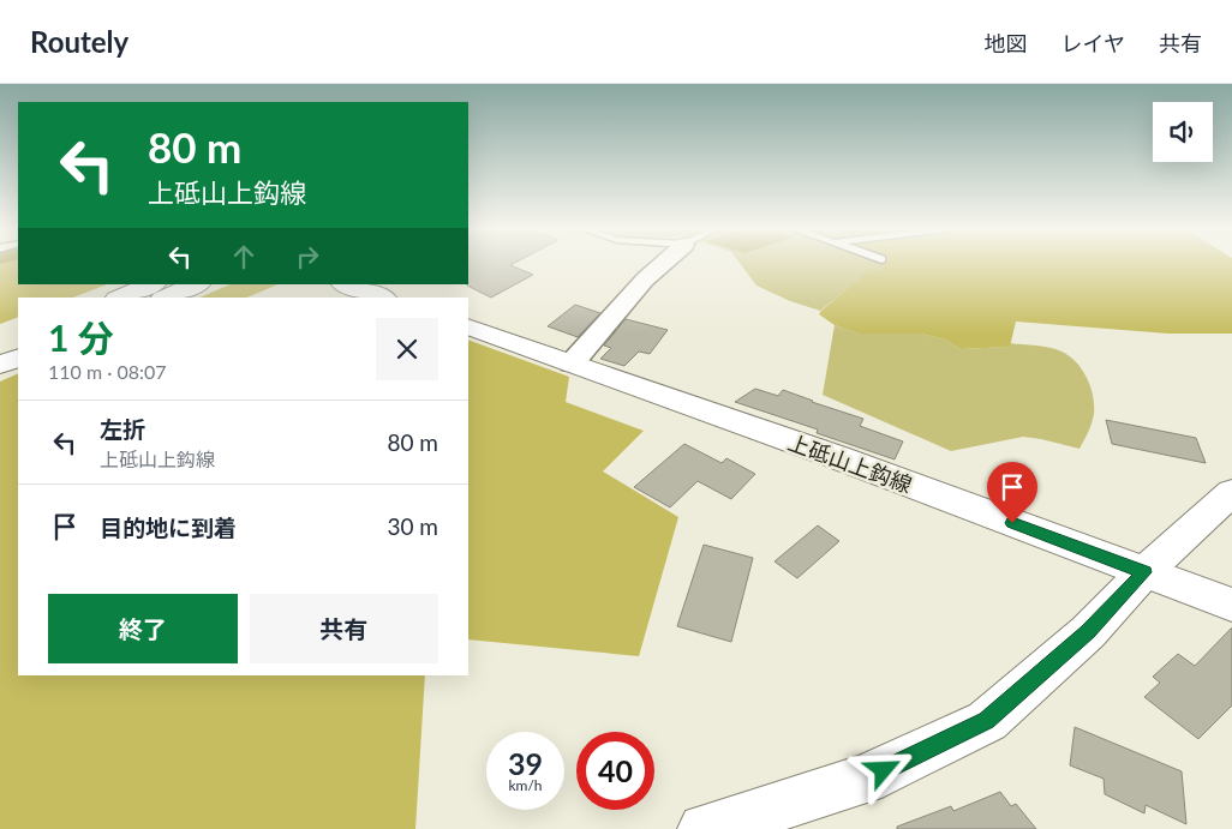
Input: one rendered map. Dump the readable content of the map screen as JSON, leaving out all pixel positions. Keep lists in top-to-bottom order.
{
  "streets": {
    "main road": ["上砥山上鈎線"]
  },
  "page": {
    "header": "Routely",
    "nav": ["地図", "レイヤ", "共有"],
    "turn": ["80 m", "上砥山上鈎線"],
    "heading": ["1 分", "110 m · 08:07"],
    "list": [
      {
        "name": "左折",
        "note": "上砥山上鈎線",
        "value": "80 m"
      },
      {
        "name": "目的地に到着",
        "value": "30 m"
      }
    ],
    "buttons": ["終了", "共有"],
    "speed": "39 km/h",
    "limit": "40"
  }
}
